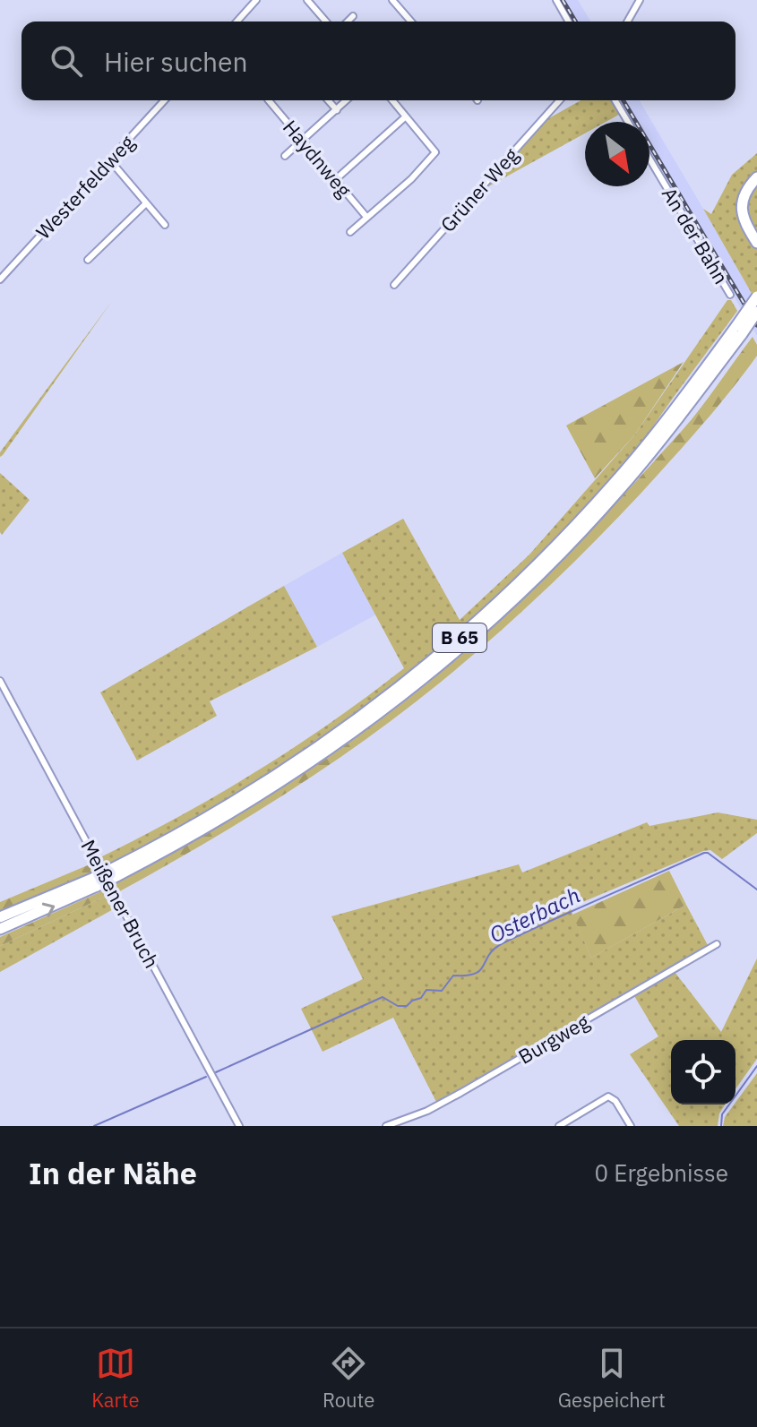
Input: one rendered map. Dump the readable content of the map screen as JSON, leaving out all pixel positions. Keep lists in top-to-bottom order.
{
  "streets": {
    "highway": ["B 65"],
    "street": [
      "Haydnweg",
      "Westerfeldweg",
      "Grüner Weg",
      "An der Bahn",
      "Meißener Bruch",
      "Burgweg"
    ]
  },
  "water": ["Osterbach"],
  "north": "bottom right",
  "page": {
    "search": "Hier suchen",
    "heading": ["In der Nähe", "0 Ergebnisse"],
    "nav": ["Karte", "Route", "Gespeichert"]
  }
}
